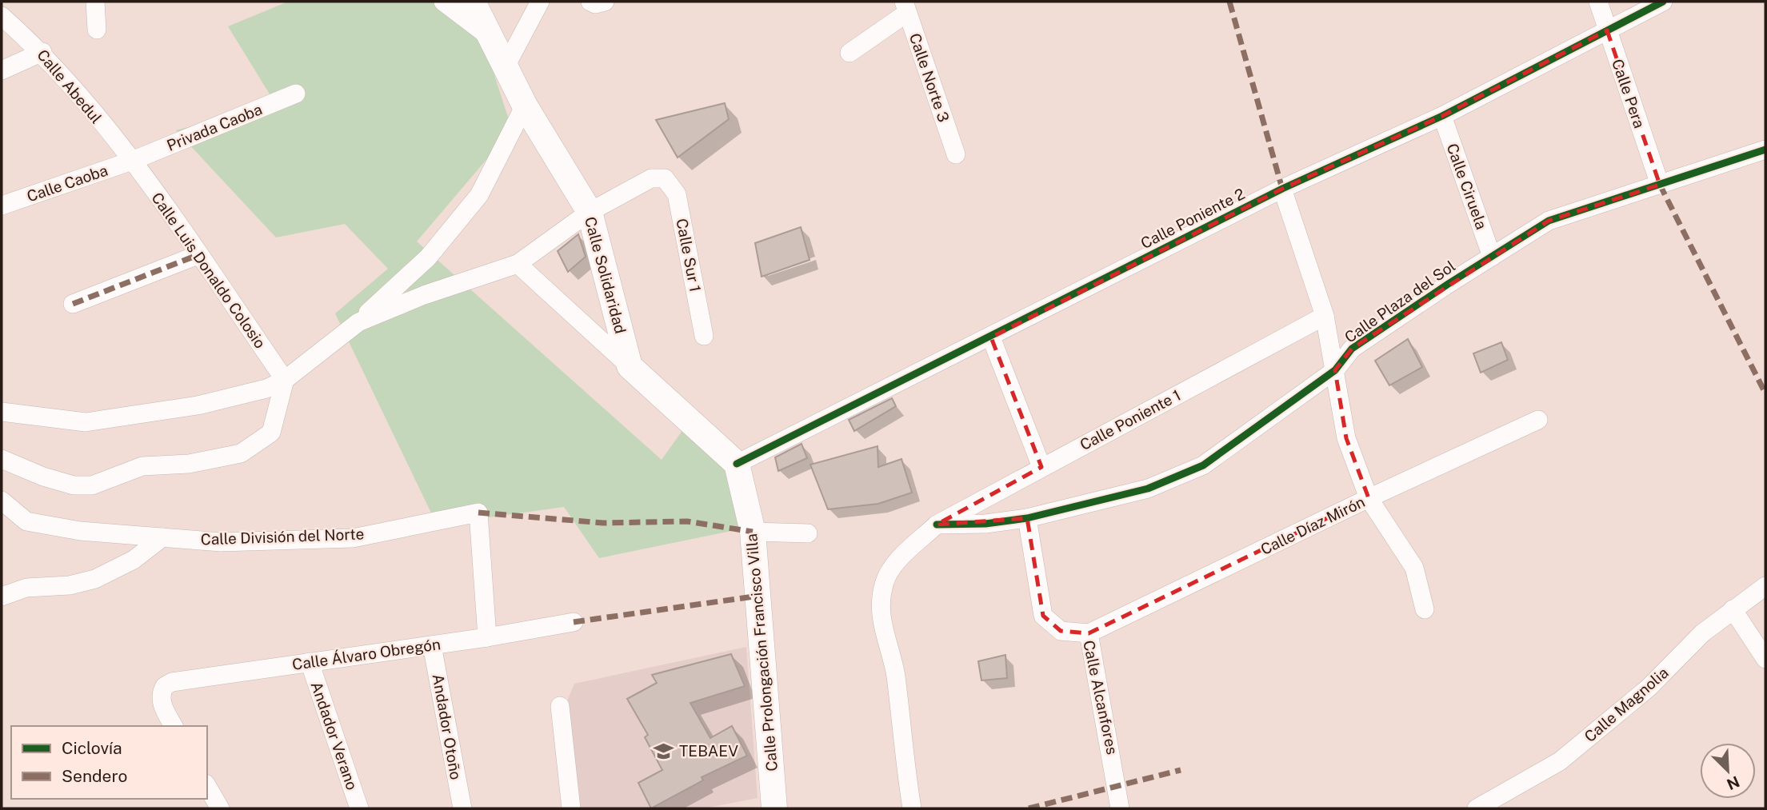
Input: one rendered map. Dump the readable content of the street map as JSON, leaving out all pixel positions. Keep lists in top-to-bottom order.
{
  "streets": {
    "main road": ["Calle Solidaridad", "Calle Prolongación Francisco Villa"],
    "street": [
      "Calle Norte 3",
      "Calle Abedul",
      "Calle Pera",
      "Privada Caoba",
      "Calle Caoba",
      "Calle Ciruela",
      "Calle Poniente 2",
      "Calle Sur 1",
      "Calle Luis Donaldo Colosio",
      "Calle Plaza del Sol",
      "Calle Poniente 1",
      "Calle Díaz Mirón",
      "Calle División del Norte",
      "Calle Álvaro Obregón",
      "Calle Alcanfores",
      "Calle Magnolia",
      "Andador Otoño",
      "Andador Verano"
    ]
  },
  "crossings": [
    ["Calle Abedul", "Privada Caoba"],
    ["Calle Abedul", "Calle Caoba"],
    ["Calle Abedul", "Calle Luis Donaldo Colosio"],
    ["Calle Pera", "Calle Poniente 2"],
    ["Calle Pera", "Calle Plaza del Sol"],
    ["Privada Caoba", "Calle Caoba"],
    ["Privada Caoba", "Calle Luis Donaldo Colosio"],
    ["Calle Caoba", "Calle Luis Donaldo Colosio"],
    ["Calle Ciruela", "Calle Poniente 2"],
    ["Calle Ciruela", "Calle Plaza del Sol"],
    ["Calle Poniente 2", "Calle Prolongación Francisco Villa"],
    ["Calle Sur 1", "Calle Solidaridad"],
    ["Calle Plaza del Sol", "Calle Poniente 1"],
    ["Calle Plaza del Sol", "Calle Alcanfores"],
    ["Calle Díaz Mirón", "Calle Alcanfores"],
    ["Calle División del Norte", "Calle Álvaro Obregón"],
    ["Calle Álvaro Obregón", "Andador Otoño"],
    ["Calle Álvaro Obregón", "Andador Verano"]
  ],
  "places": {
    "school or university": ["TEBAEV"]
  },
  "legend": ["Ciclovía", "Sendero"],
  "north": "bottom right"
}
